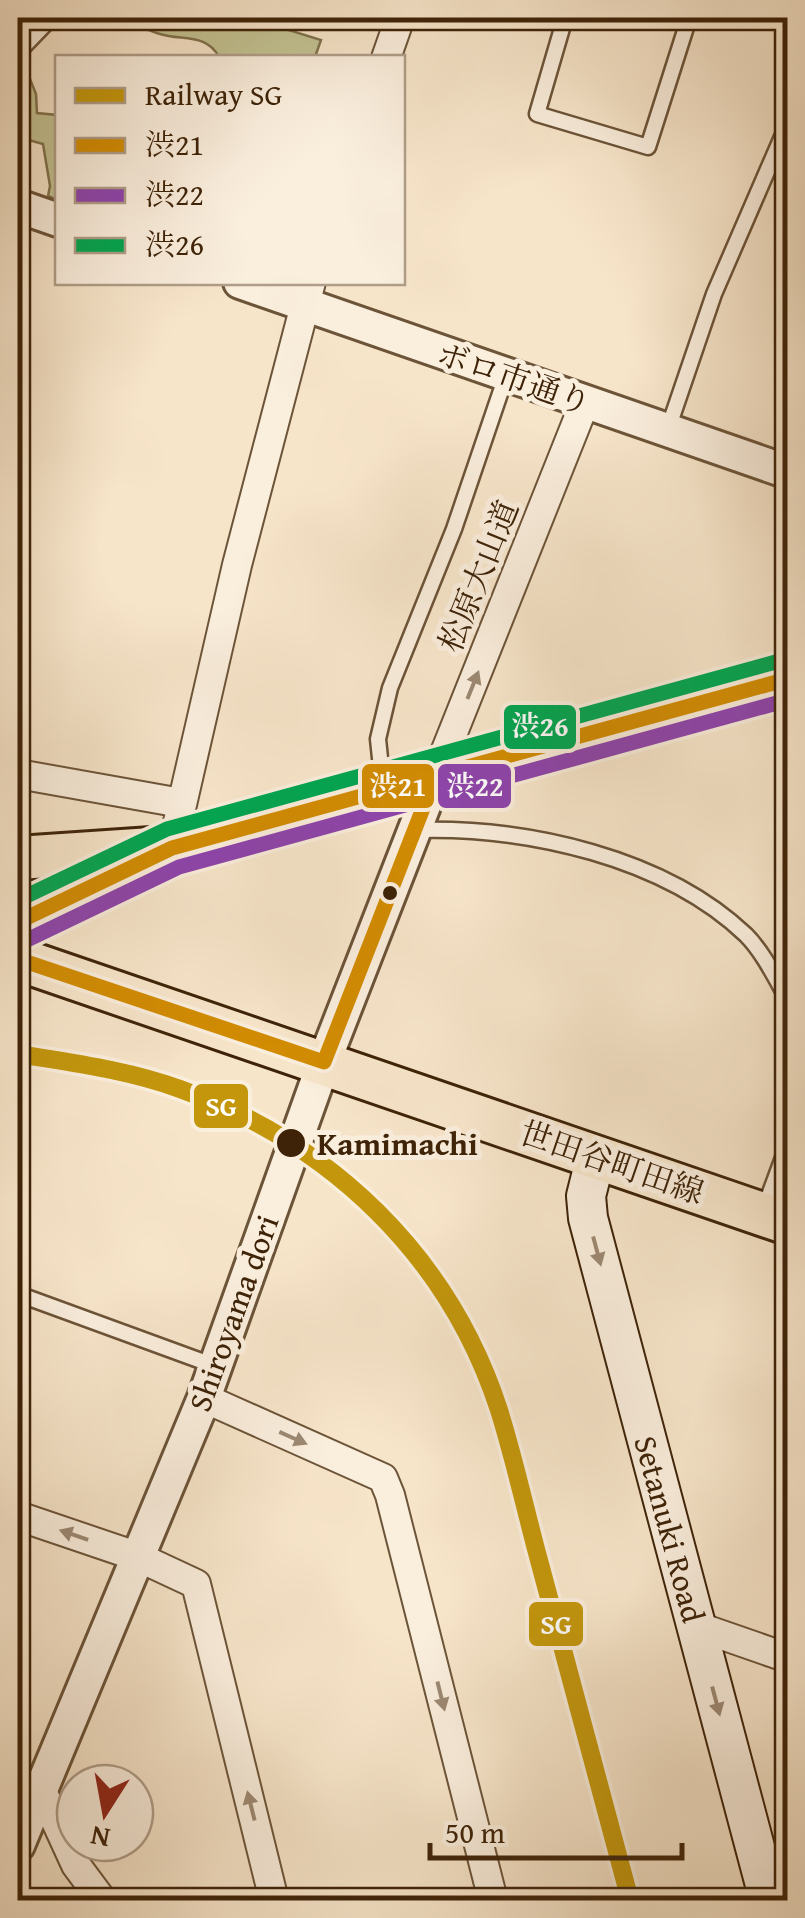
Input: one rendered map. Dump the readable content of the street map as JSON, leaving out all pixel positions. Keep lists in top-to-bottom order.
{
  "streets": {
    "main road": ["世田谷町田線", "Setanuki Road"],
    "street": ["ボロ市通り", "松原大山道", "Shiroyama dori"]
  },
  "crossings": [
    ["ボロ市通り", "松原大山道"],
    ["松原大山道", "Shiroyama dori"],
    ["世田谷町田線", "Shiroyama dori"],
    ["世田谷町田線", "Setanuki Road"]
  ],
  "one_way": ["松原大山道", "Setanuki Road"],
  "places": ["Kamimachi"],
  "lines": [
    "transit line 渋26",
    "transit line 渋21",
    "transit line 渋22",
    "rail line SG"
  ],
  "legend": [
    "Railway SG",
    "渋21",
    "渋22",
    "渋26"
  ],
  "scale_bar": "50 m",
  "north": "bottom"
}
